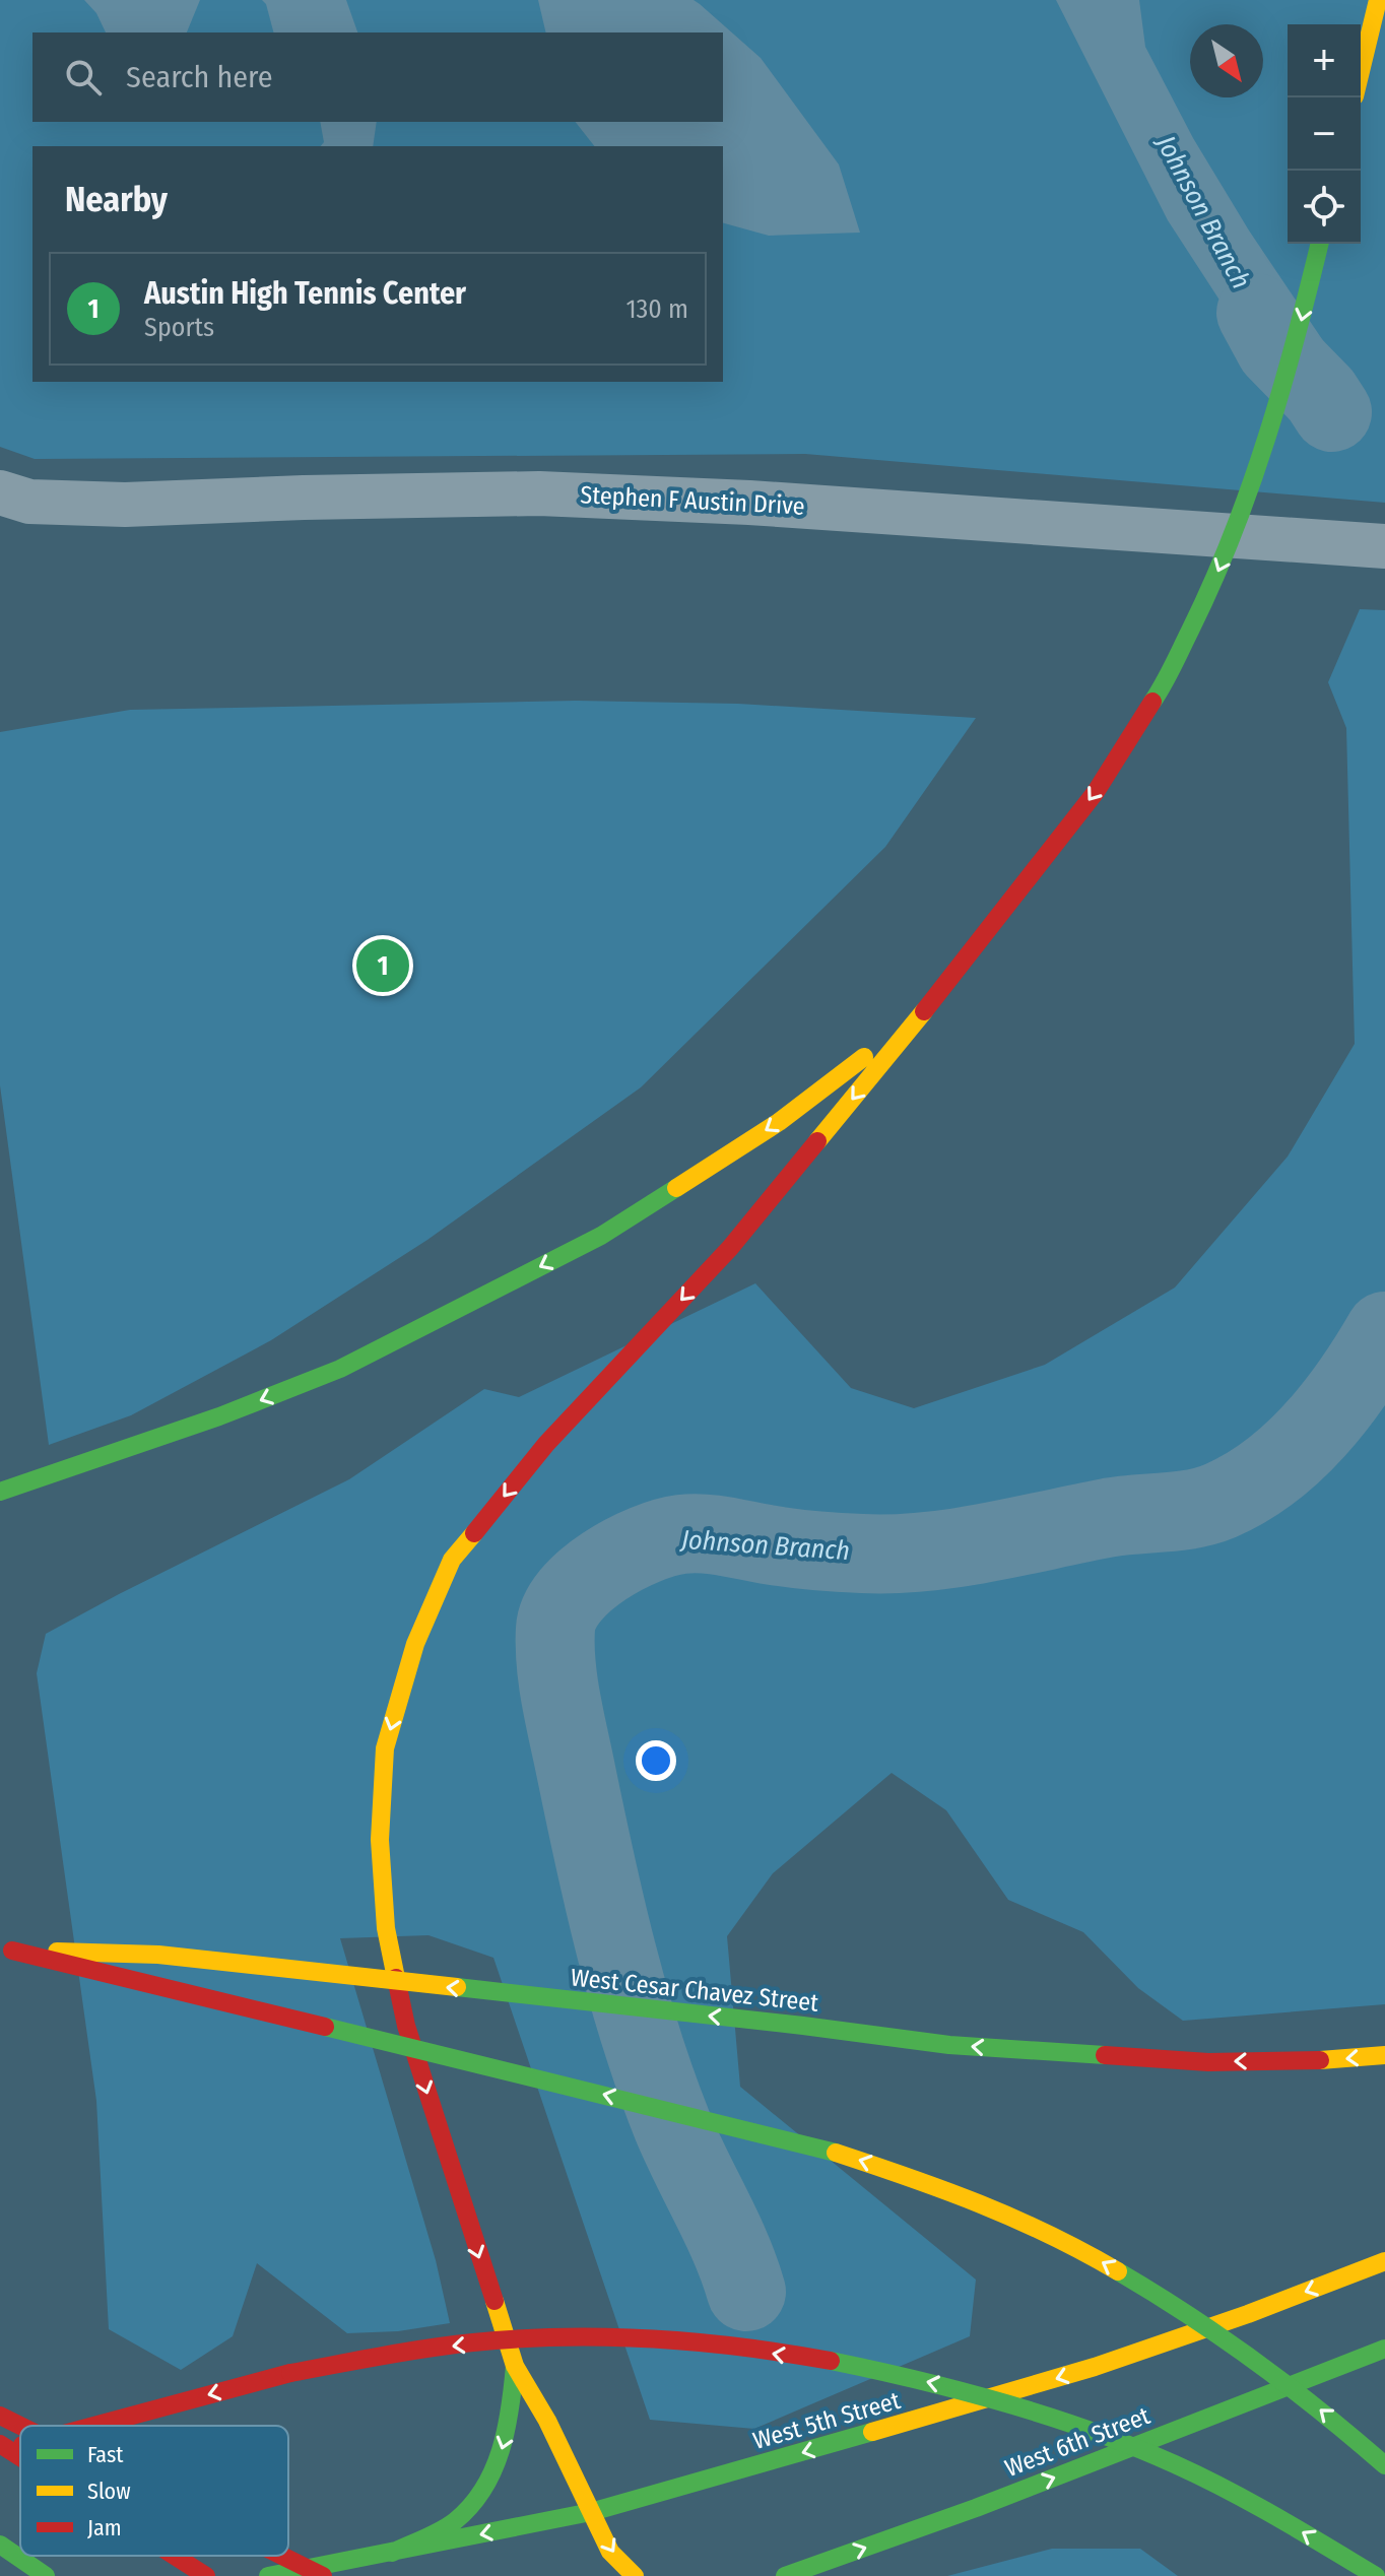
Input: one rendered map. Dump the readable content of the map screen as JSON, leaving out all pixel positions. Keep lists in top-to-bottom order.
{
  "streets": {
    "main road": ["West Cesar Chavez Street", "West 5th Street", "West 6th Street"],
    "street": ["Stephen F Austin Drive"]
  },
  "one_way": ["West 5th Street", "West 6th Street"],
  "water": ["Johnson Branch"],
  "legend": ["Fast", "Slow", "Jam"],
  "north": "bottom right",
  "page": {
    "map_buttons": ["+", "−"],
    "search": "Search here",
    "heading": "Nearby",
    "list": [
      {
        "mark": "1",
        "name": "Austin High Tennis Center",
        "note": "Sports",
        "value": "130 m"
      }
    ],
    "pins": "1"
  }
}
